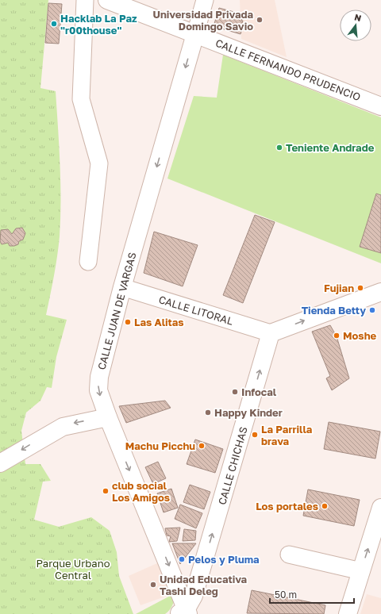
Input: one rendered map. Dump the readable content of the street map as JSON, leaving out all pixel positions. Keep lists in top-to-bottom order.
{
  "streets": {
    "main road": ["CALLE FERNANDO PRUDENCIO", "CALLE JUAN DE VARGAS", "CALLE CHICHAS"],
    "street": ["CALLE LITORAL"]
  },
  "crossings": [
    ["CALLE FERNANDO PRUDENCIO", "CALLE JUAN DE VARGAS"],
    ["CALLE LITORAL", "CALLE JUAN DE VARGAS"],
    ["CALLE LITORAL", "CALLE CHICHAS"],
    ["CALLE JUAN DE VARGAS", "CALLE CHICHAS"]
  ],
  "parks": ["Parque Urbano Central"],
  "places": [
    "Universidad Privada Domingo Savio",
    "Hacklab La Paz \"r00thouse\"",
    "Teniente Andrade",
    "Fujian",
    "Tienda Betty",
    "Las Alitas",
    "Moshe",
    "Infocal",
    "Happy Kinder",
    "La Parrilla brava",
    "Machu Picchu",
    "club social Los Amigos",
    "Los portales",
    "Pelos y Pluma",
    "Unidad Educativa Tashi Deleg"
  ],
  "scale_bar": "50 m",
  "north": "top"
}
